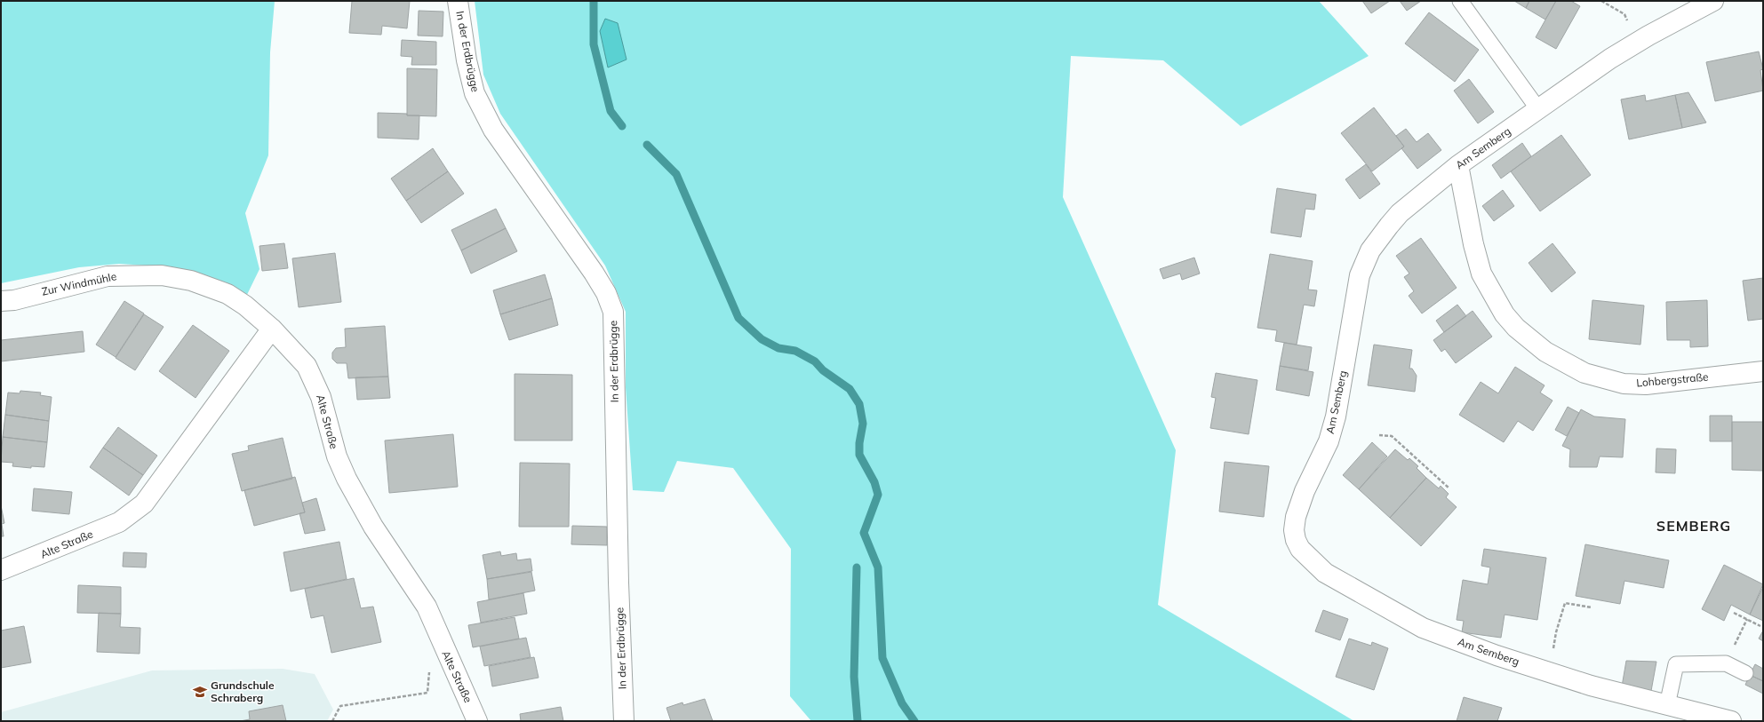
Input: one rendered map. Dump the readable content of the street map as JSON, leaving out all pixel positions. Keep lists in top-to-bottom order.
{
  "streets": {
    "street": [
      "In der Erdbrügge",
      "Am Semberg",
      "Zur Windmühle",
      "Lohbergstraße",
      "Alte Straße"
    ]
  },
  "crossings": [
    ["Am Semberg", "Lohbergstraße"],
    ["Zur Windmühle", "Alte Straße"]
  ],
  "districts": ["SEMBERG"],
  "places": {
    "school or university": ["Grundschule Schraberg"]
  }
}
